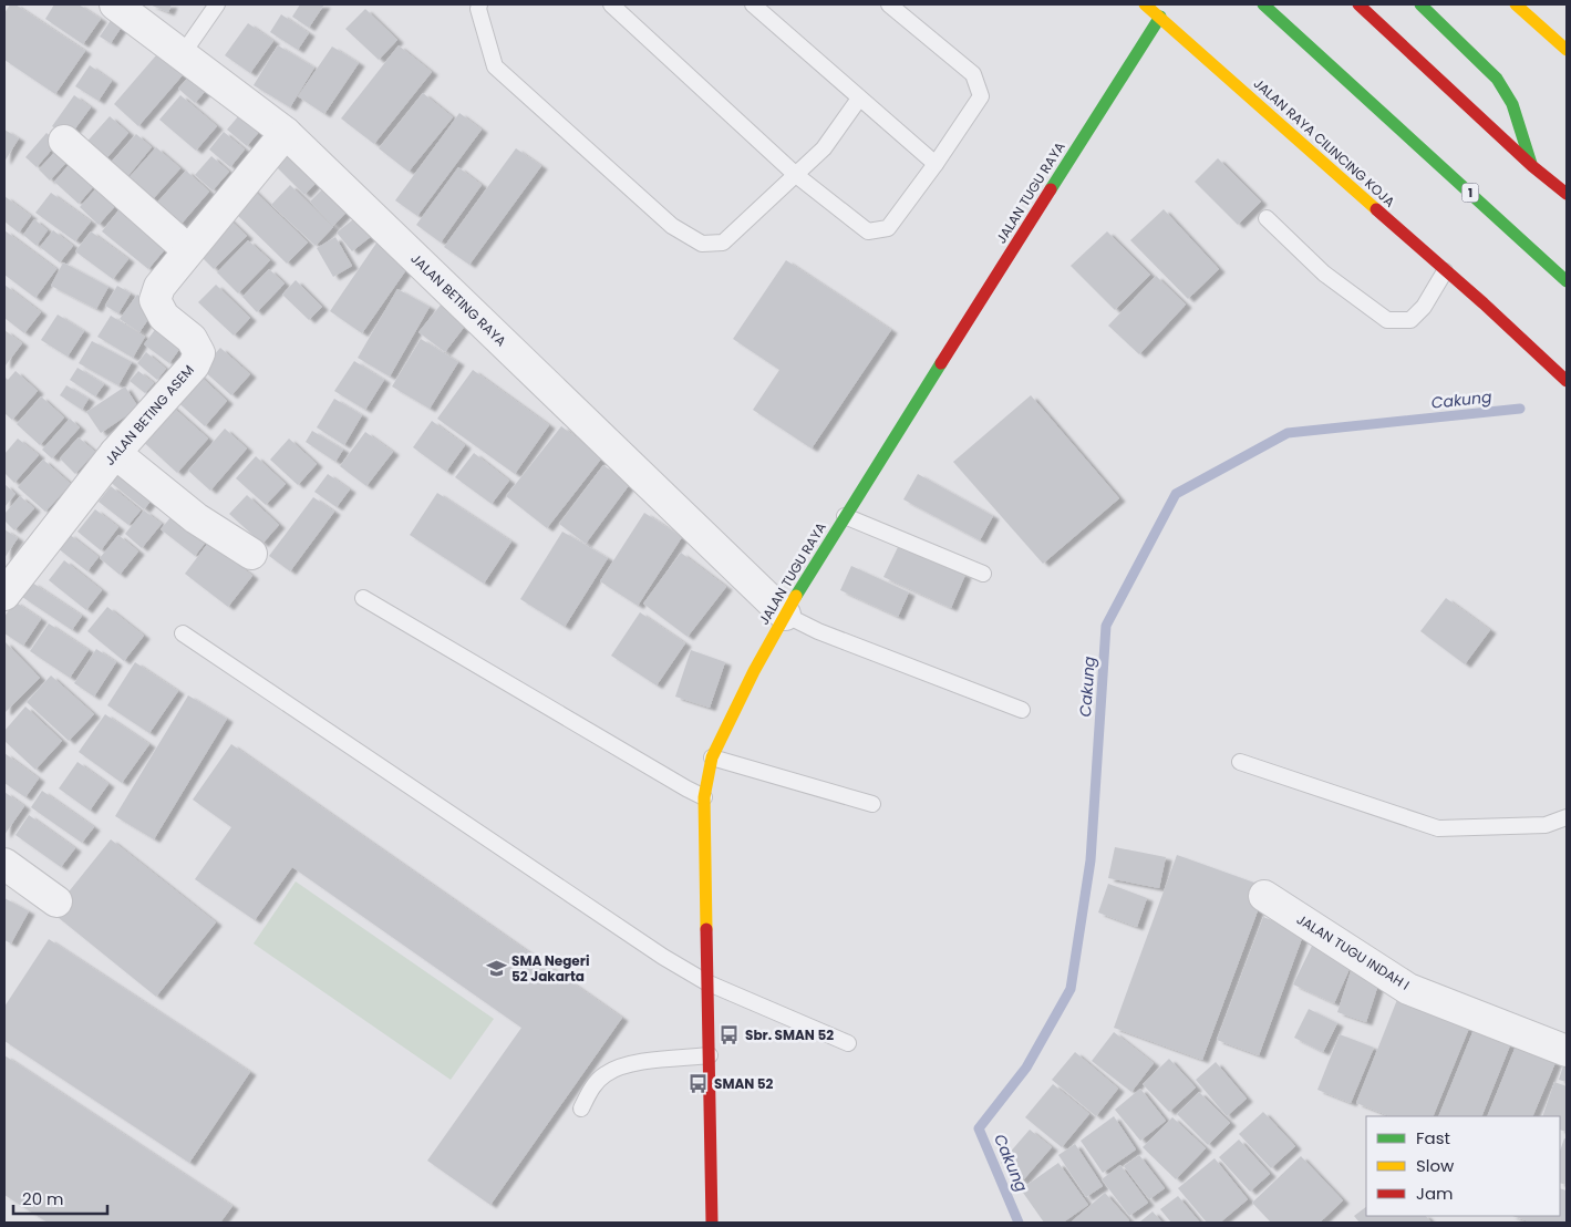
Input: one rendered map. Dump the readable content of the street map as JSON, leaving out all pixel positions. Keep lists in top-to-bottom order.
{
  "streets": {
    "main road": ["JALAN RAYA CILINCING KOJA", "JALAN TUGU RAYA", "1"],
    "street": ["JALAN BETING RAYA", "JALAN BETING ASEM", "JALAN TUGU INDAH I"]
  },
  "crossings": [
    ["JALAN RAYA CILINCING KOJA", "JALAN TUGU RAYA"],
    ["JALAN TUGU RAYA", "JALAN BETING RAYA"],
    ["JALAN BETING RAYA", "JALAN BETING ASEM"]
  ],
  "water": ["Cakung"],
  "places": {
    "school or university": ["SMA Negeri 52 Jakarta"],
    "bus stop": ["Sbr. SMAN 52", "SMAN 52"]
  },
  "legend": ["Fast", "Slow", "Jam"],
  "scale_bar": "20 m"
}
